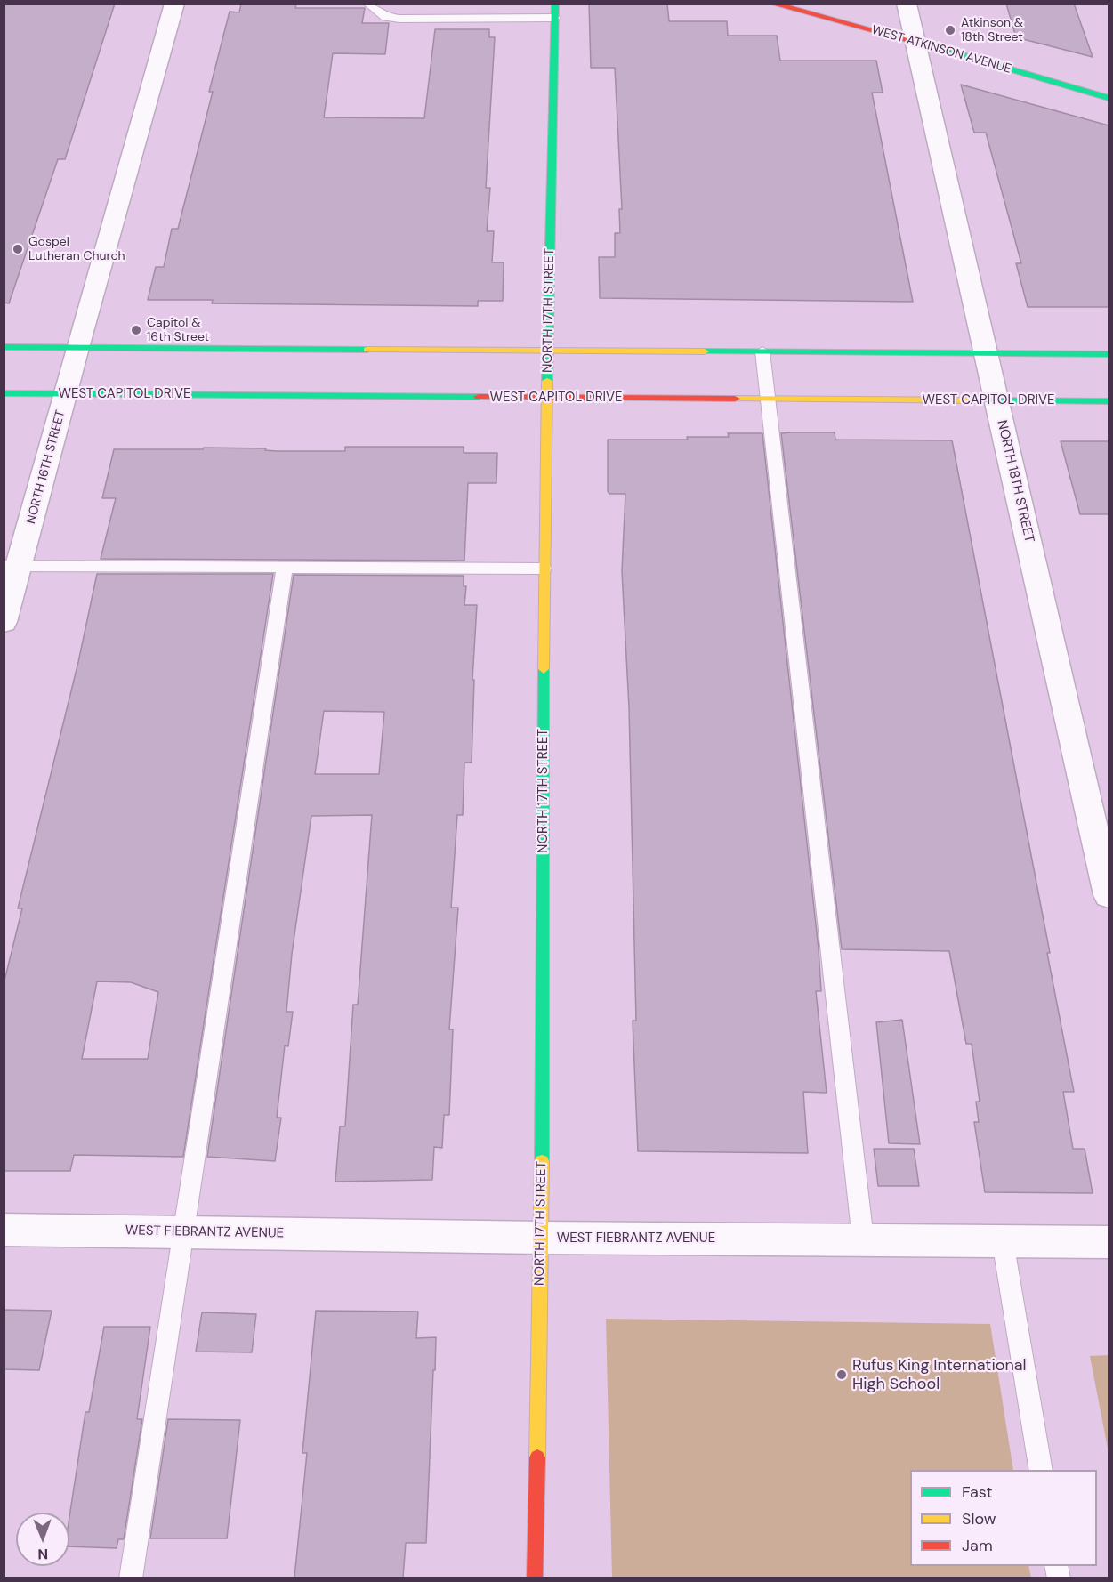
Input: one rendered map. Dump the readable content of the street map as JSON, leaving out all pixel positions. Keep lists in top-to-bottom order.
{
  "streets": {
    "street": [
      "WEST ATKINSON AVENUE",
      "NORTH 17TH STREET",
      "WEST CAPITOL DRIVE",
      "NORTH 16TH STREET",
      "NORTH 18TH STREET",
      "WEST FIEBRANTZ AVENUE"
    ]
  },
  "crossings": [
    ["WEST ATKINSON AVENUE", "NORTH 18TH STREET"],
    ["NORTH 17TH STREET", "WEST CAPITOL DRIVE"],
    ["NORTH 17TH STREET", "WEST FIEBRANTZ AVENUE"],
    ["WEST CAPITOL DRIVE", "NORTH 16TH STREET"],
    ["WEST CAPITOL DRIVE", "NORTH 18TH STREET"]
  ],
  "places": [
    "Atkinson & 18th Street",
    "Gospel Lutheran Church",
    "Capitol & 16th Street",
    "Rufus King International High School"
  ],
  "legend": ["Fast", "Slow", "Jam"],
  "north": "bottom"
}
